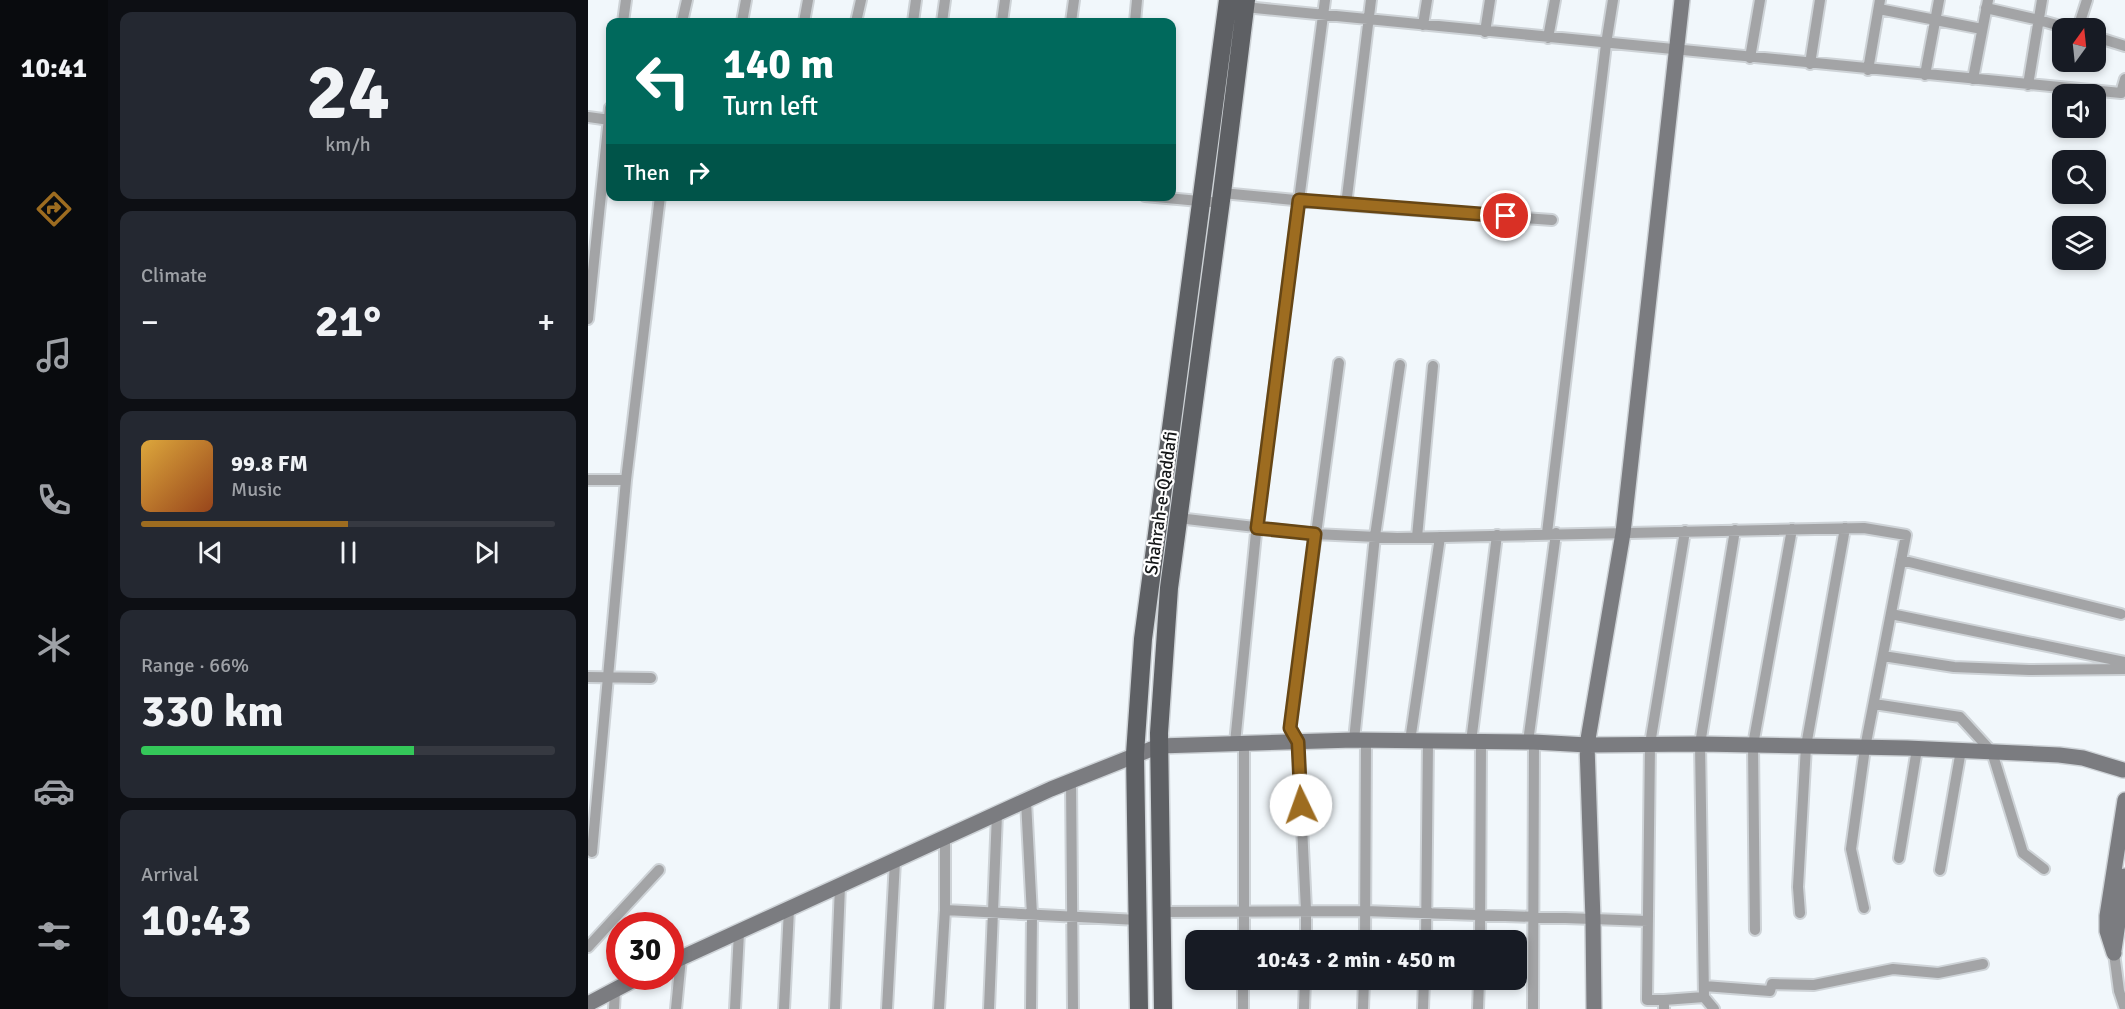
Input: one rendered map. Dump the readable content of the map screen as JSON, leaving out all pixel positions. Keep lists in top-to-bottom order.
{
  "streets": {
    "main road": ["Shahrah-e-Qaddafi"]
  },
  "north": "top",
  "page": {
    "tabs": "10:41",
    "tile": [
      ["24", "km/h"],
      "Climate",
      ["Range · 66%", "330 km"],
      ["Arrival", "10:43"]
    ],
    "turn": ["140 m", "Turn left"],
    "then": "Then",
    "heat": ["−", "21°", "+"],
    "song": ["99.8 FM", "Music"],
    "limit": "30",
    "trip": "10:43 · 2 min · 450 m"
  }
}
